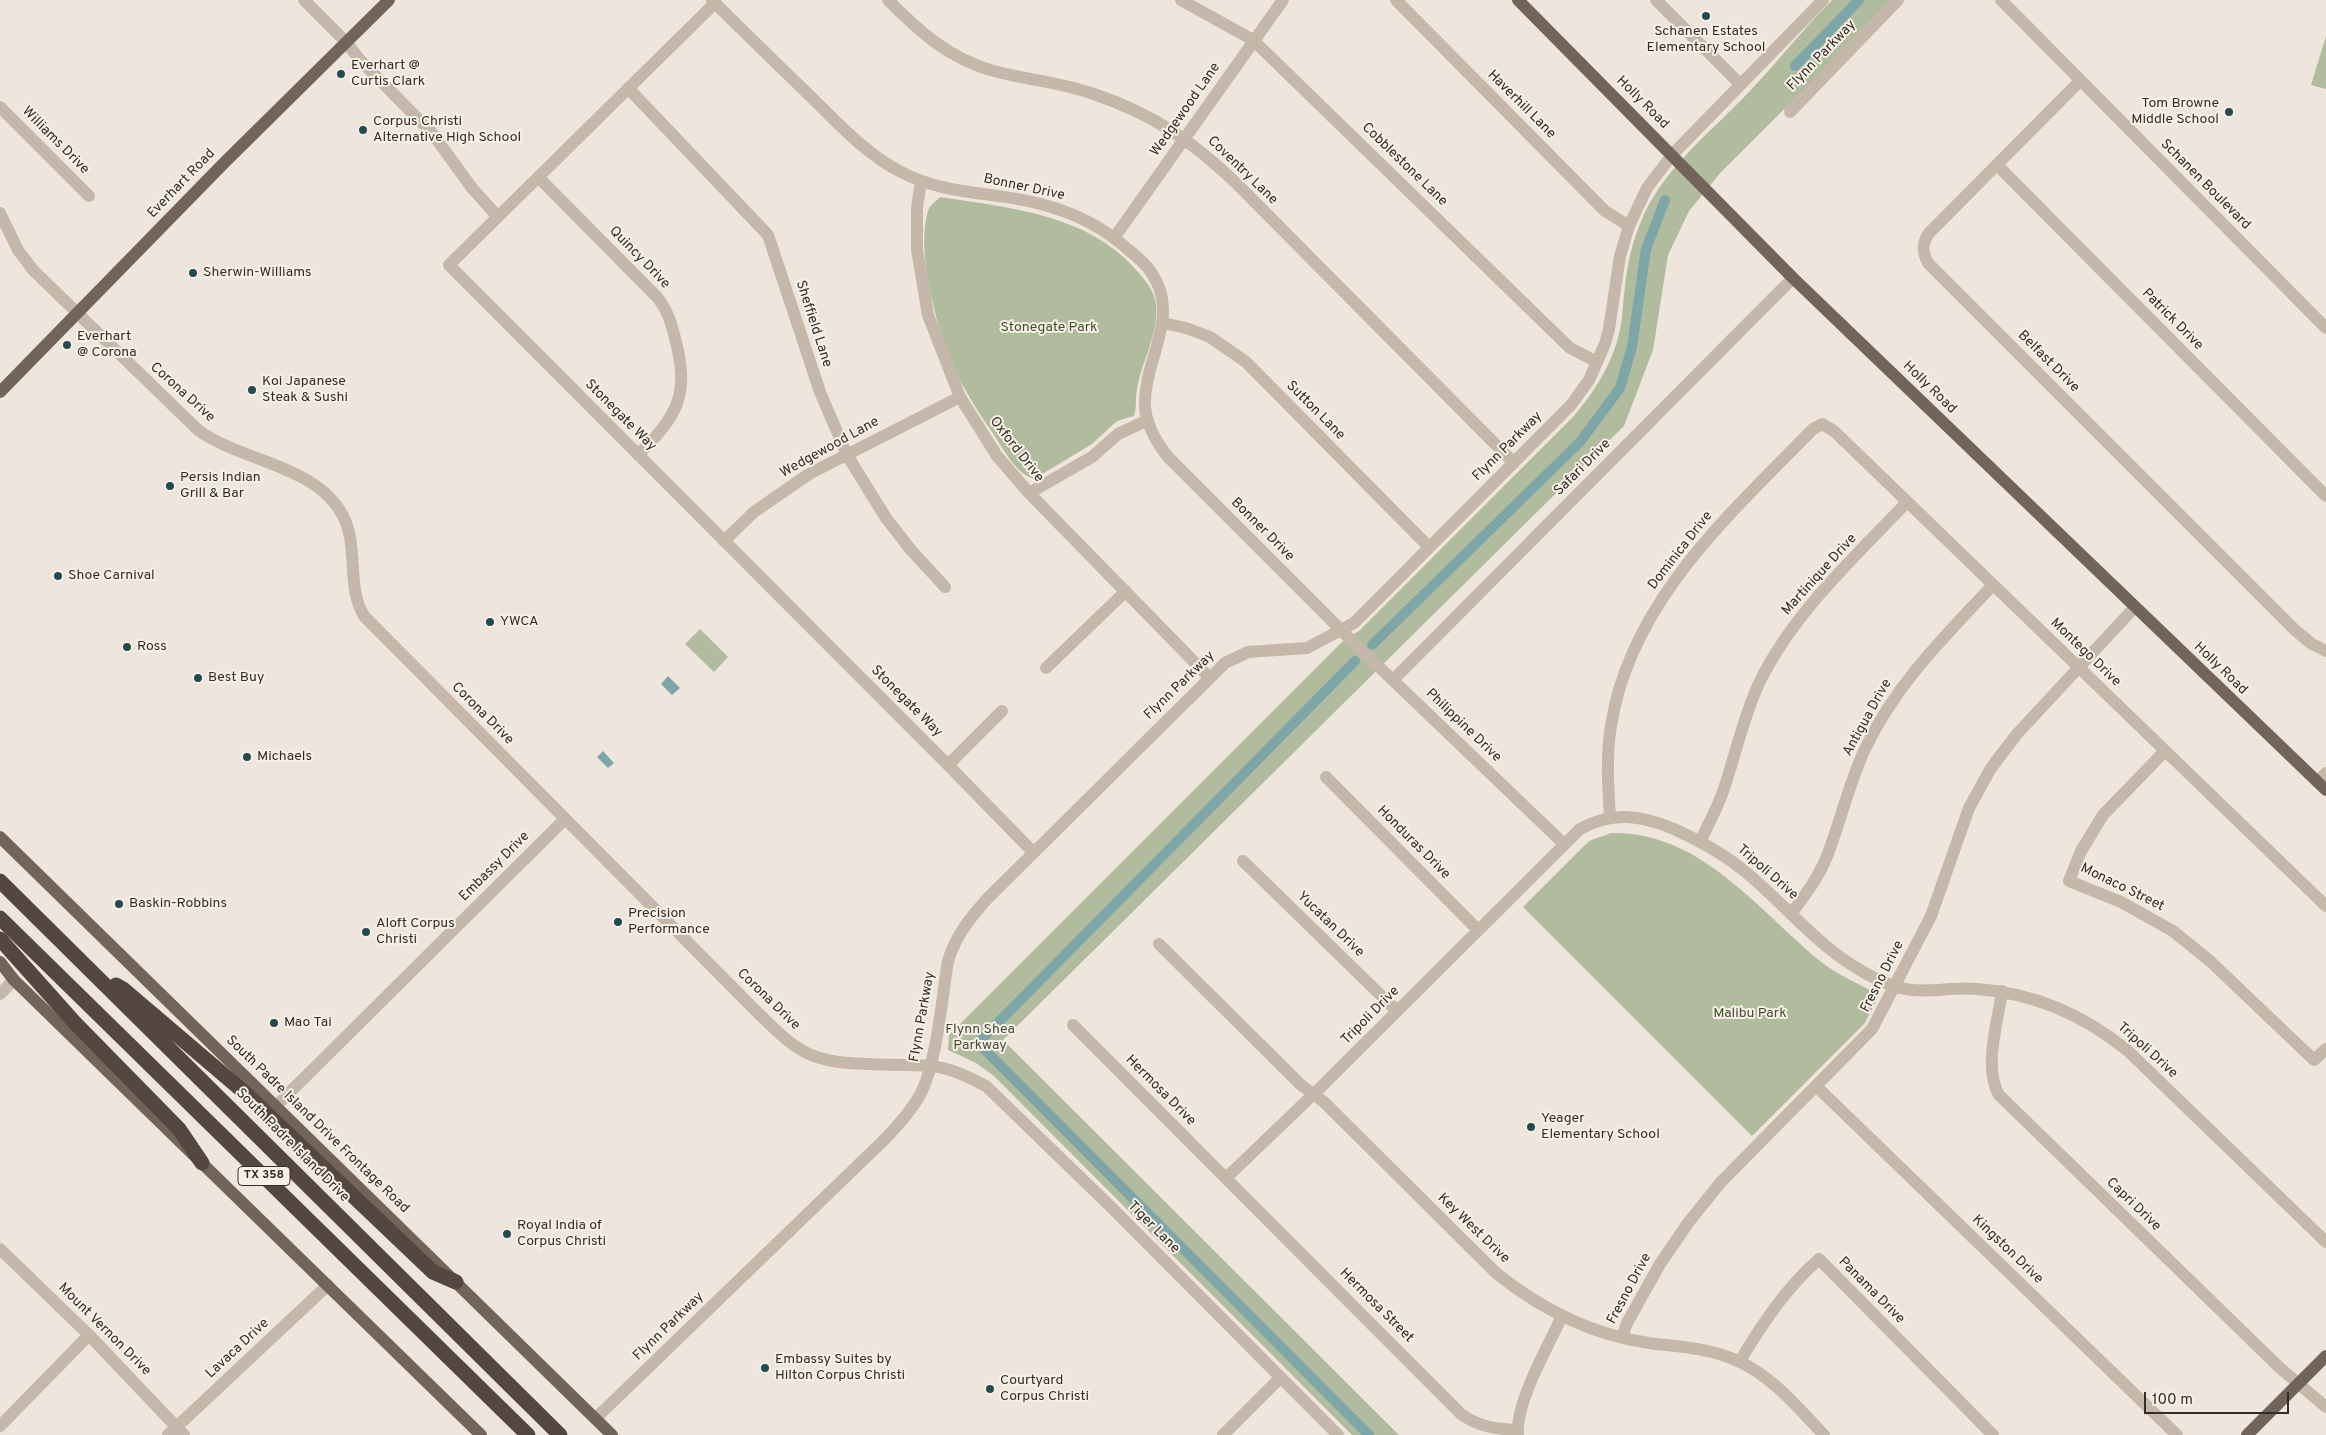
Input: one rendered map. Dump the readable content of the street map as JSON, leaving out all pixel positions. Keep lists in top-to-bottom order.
{
  "streets": {
    "highway": ["South Padre Island Drive", "TX 358"],
    "main road": ["Holly Road", "Everhart Road", "South Padre Island Drive Frontage Road"],
    "street": [
      "Flynn Parkway",
      "Haverhill Lane",
      "Wedgewood Lane",
      "Williams Drive",
      "Cobblestone Lane",
      "Coventry Lane",
      "Schanen Boulevard",
      "Bonner Drive",
      "Quincy Drive",
      "Patrick Drive",
      "Sheffield Lane",
      "Belfast Drive",
      "Corona Drive",
      "Sutton Lane",
      "Stonegate Way",
      "Oxford Drive",
      "Safari Drive",
      "Dominica Drive",
      "Martinique Drive",
      "Montego Drive",
      "Antigua Drive",
      "Philippine Drive",
      "Honduras Drive",
      "Embassy Drive",
      "Tripoli Drive",
      "Monaco Street",
      "Yucatan Drive",
      "Fresno Drive",
      "Hermosa Drive",
      "Capri Drive",
      "Tiger Lane",
      "Key West Drive",
      "Kingston Drive",
      "Panama Drive",
      "Hermosa Street",
      "Mount Vernon Drive",
      "Lavaca Drive"
    ]
  },
  "crossings": [
    ["Flynn Parkway", "Holly Road"],
    ["Flynn Parkway", "Haverhill Lane"],
    ["Flynn Parkway", "Cobblestone Lane"],
    ["Flynn Parkway", "Coventry Lane"],
    ["Flynn Parkway", "Bonner Drive"],
    ["Flynn Parkway", "Corona Drive"],
    ["Flynn Parkway", "Sutton Lane"],
    ["Flynn Parkway", "Stonegate Way"],
    ["Flynn Parkway", "Oxford Drive"],
    ["Flynn Parkway", "Philippine Drive"],
    ["Flynn Parkway", "South Padre Island Drive Frontage Road"],
    ["Flynn Parkway", "Tiger Lane"],
    ["Holly Road", "Safari Drive"],
    ["Holly Road", "Fresno Drive"],
    ["Wedgewood Lane", "Cobblestone Lane"],
    ["Wedgewood Lane", "Coventry Lane"],
    ["Wedgewood Lane", "Bonner Drive"],
    ["Wedgewood Lane", "Sheffield Lane"],
    ["Wedgewood Lane", "Stonegate Way"],
    ["Wedgewood Lane", "Oxford Drive"],
    ["Everhart Road", "Corona Drive"],
    ["Schanen Boulevard", "Belfast Drive"],
    ["Bonner Drive", "Sutton Lane"],
    ["Bonner Drive", "Stonegate Way"],
    ["Bonner Drive", "Oxford Drive"],
    ["Bonner Drive", "Philippine Drive"],
    ["Quincy Drive", "Stonegate Way"],
    ["Patrick Drive", "Belfast Drive"],
    ["Sheffield Lane", "Stonegate Way"],
    ["Corona Drive", "Embassy Drive"],
    ["Corona Drive", "Tiger Lane"],
    ["Safari Drive", "Philippine Drive"],
    ["Dominica Drive", "Montego Drive"],
    ["Dominica Drive", "Tripoli Drive"],
    ["Martinique Drive", "Montego Drive"],
    ["Martinique Drive", "Tripoli Drive"],
    ["Montego Drive", "Antigua Drive"],
    ["Montego Drive", "Monaco Street"],
    ["Montego Drive", "Fresno Drive"],
    ["Antigua Drive", "Tripoli Drive"],
    ["Philippine Drive", "Tripoli Drive"],
    ["Honduras Drive", "Tripoli Drive"],
    ["Embassy Drive", "South Padre Island Drive Frontage Road"],
    ["Tripoli Drive", "Yucatan Drive"],
    ["Tripoli Drive", "Fresno Drive"],
    ["Tripoli Drive", "Hermosa Drive"],
    ["Tripoli Drive", "Capri Drive"],
    ["Tripoli Drive", "Key West Drive"],
    ["Tripoli Drive", "Hermosa Street"],
    ["Fresno Drive", "Key West Drive"],
    ["Fresno Drive", "Kingston Drive"],
    ["Hermosa Drive", "Hermosa Street"],
    ["Key West Drive", "Panama Drive"],
    ["Mount Vernon Drive", "Lavaca Drive"]
  ],
  "parks": ["Stonegate Park", "Malibu Park", "Flynn Shea Parkway"],
  "places": [
    "Schanen Estates Elementary School",
    "Everhart @ Curtis Clark",
    "Tom Browne Middle School",
    "Corpus Christi Alternative High School",
    "Sherwin-Williams",
    "Everhart @ Corona",
    "Koi Japanese Steak & Sushi",
    "Persis Indian Grill & Bar",
    "Shoe Carnival",
    "YWCA",
    "Ross",
    "Best Buy",
    "Michaels",
    "Baskin-Robbins",
    "Precision Performance",
    "Aloft Corpus Christi",
    "Mao Tai",
    "Yeager Elementary School",
    "Royal India of Corpus Christi",
    "Embassy Suites by Hilton Corpus Christi",
    "Courtyard Corpus Christi"
  ],
  "scale_bar": "100 m"
}
